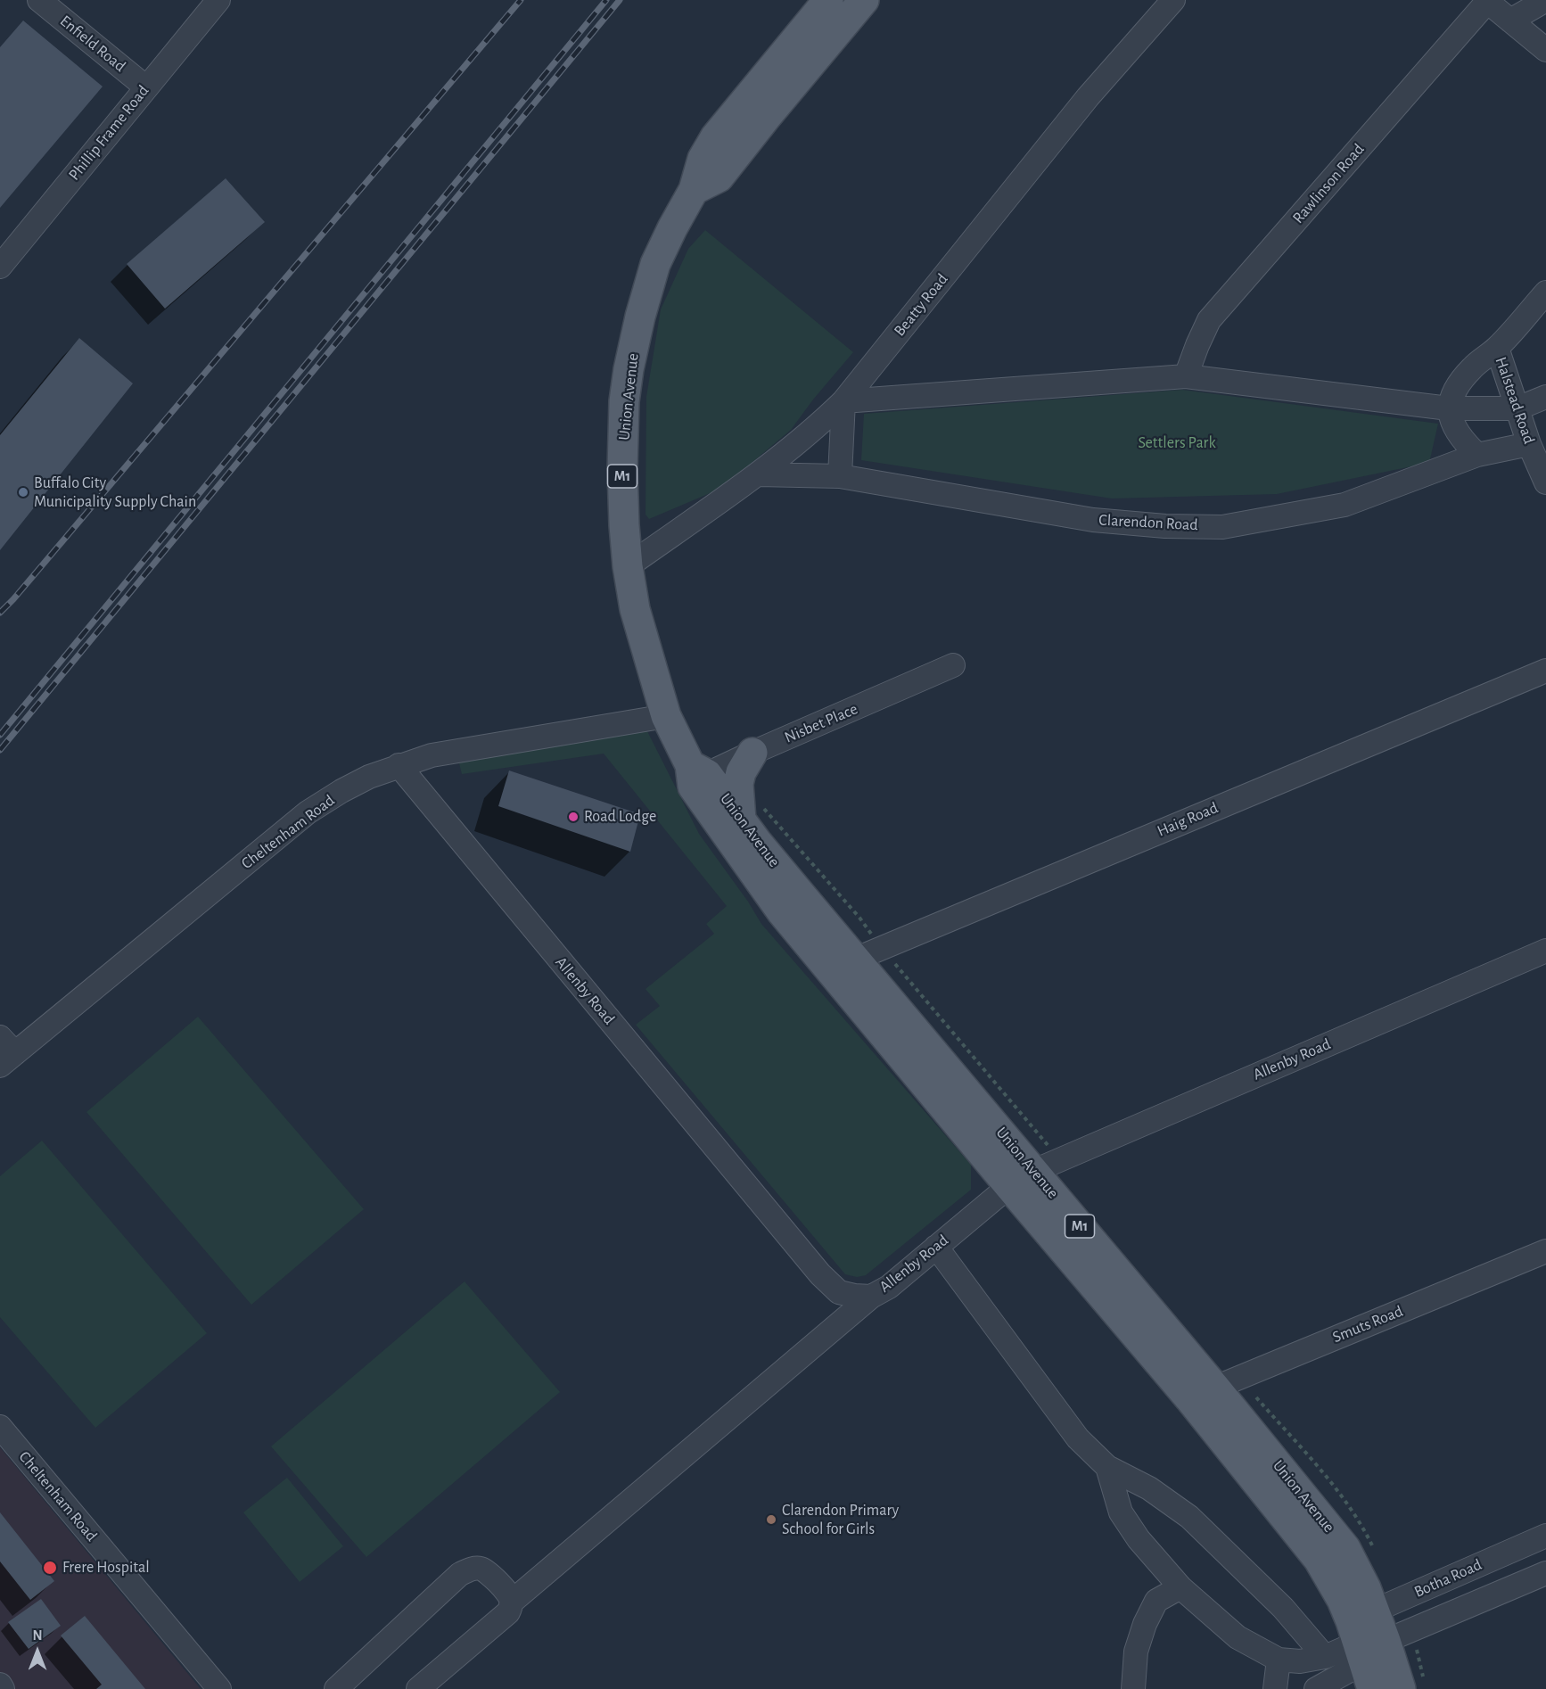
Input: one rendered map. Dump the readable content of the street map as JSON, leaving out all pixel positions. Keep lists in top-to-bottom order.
{
  "streets": {
    "main road": ["Union Avenue", "M1"],
    "street": [
      "Enfield Road",
      "Phillip Frame Road",
      "Rawlinson Road",
      "Beatty Road",
      "Halstead Road",
      "Clarendon Road",
      "Nisbet Place",
      "Haig Road",
      "Cheltenham Road",
      "Allenby Road",
      "Smuts Road",
      "Botha Road"
    ]
  },
  "crossings": [
    ["Enfield Road", "Phillip Frame Road"],
    ["Beatty Road", "Union Avenue"],
    ["Beatty Road", "Clarendon Road"],
    ["Union Avenue", "Nisbet Place"],
    ["Union Avenue", "Haig Road"],
    ["Union Avenue", "Cheltenham Road"],
    ["Union Avenue", "Allenby Road"],
    ["Union Avenue", "Smuts Road"],
    ["Union Avenue", "Botha Road"],
    ["Halstead Road", "Clarendon Road"],
    ["Cheltenham Road", "Allenby Road"]
  ],
  "parks": ["Settlers Park"],
  "places": [
    "Buffalo City Municipality Supply Chain",
    "Road Lodge",
    "Clarendon Primary School for Girls",
    "Frere Hospital"
  ],
  "north": "top"
}
